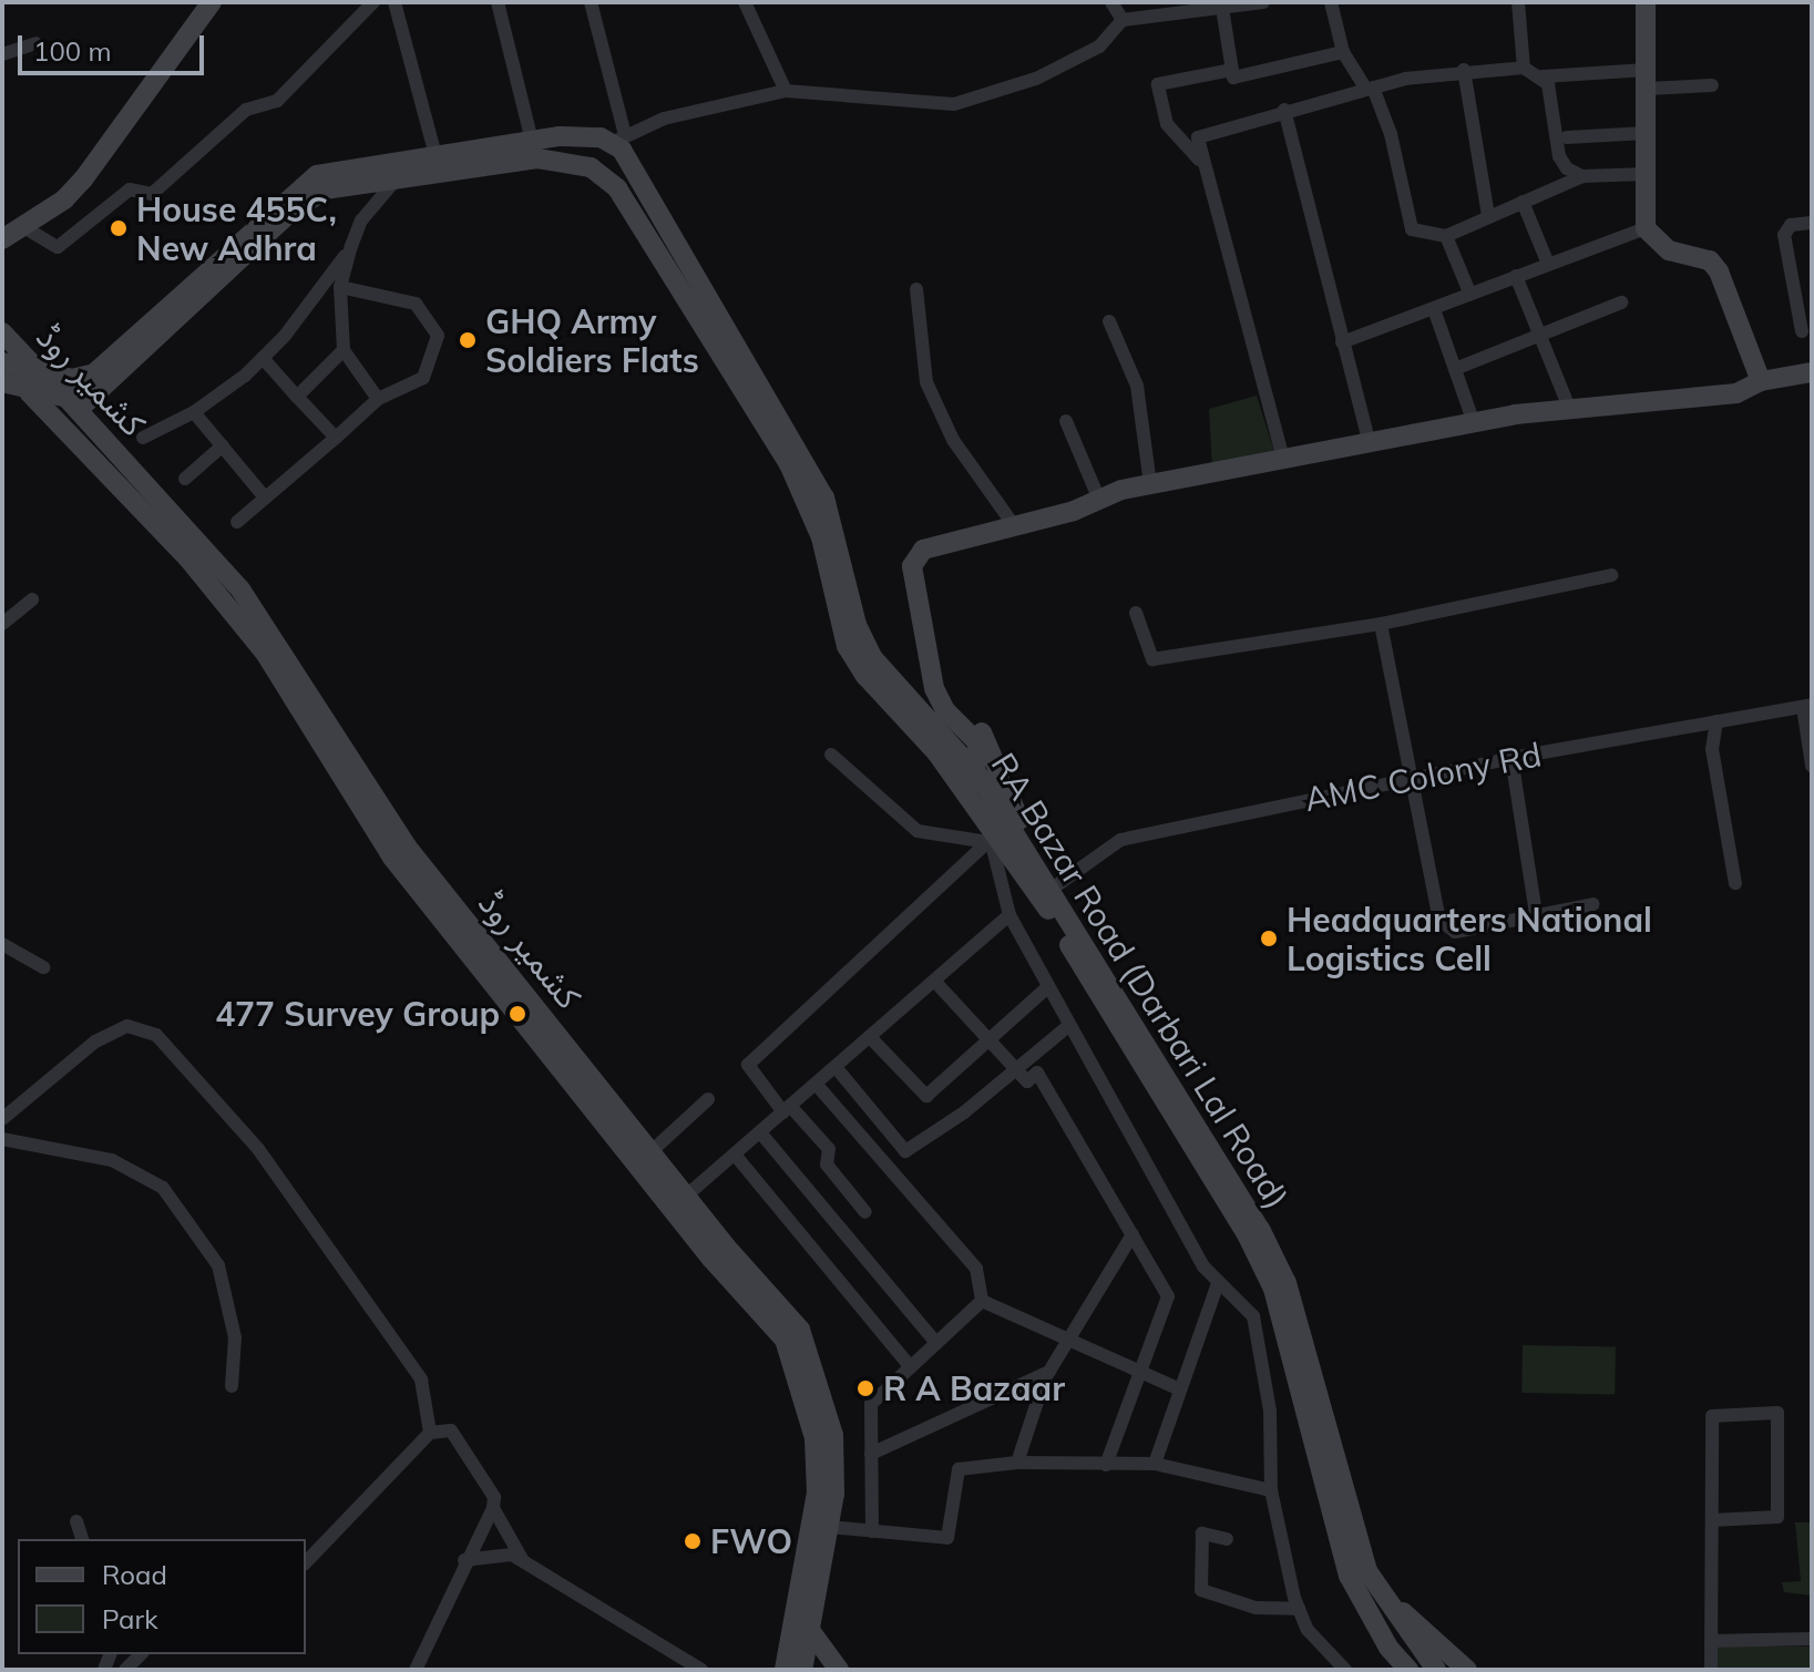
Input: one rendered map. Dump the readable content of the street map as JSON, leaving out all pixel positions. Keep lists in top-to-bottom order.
{
  "streets": {
    "main road": ["کشمیر روڈ", "RA Bazar Road (Darbari Lal Road)"],
    "street": ["AMC Colony Rd"]
  },
  "crossings": [
    ["کشمیر روڈ", "RA Bazar Road (Darbari Lal Road)"],
    ["AMC Colony Rd", "RA Bazar Road (Darbari Lal Road)"]
  ],
  "places": [
    "House 455C, New Adhra",
    "GHQ Army Soldiers Flats",
    "Headquarters National Logistics Cell",
    "477 Survey Group",
    "R A Bazaar",
    "FWO"
  ],
  "legend": ["Road", "Park"],
  "scale_bar": "100 m"
}
